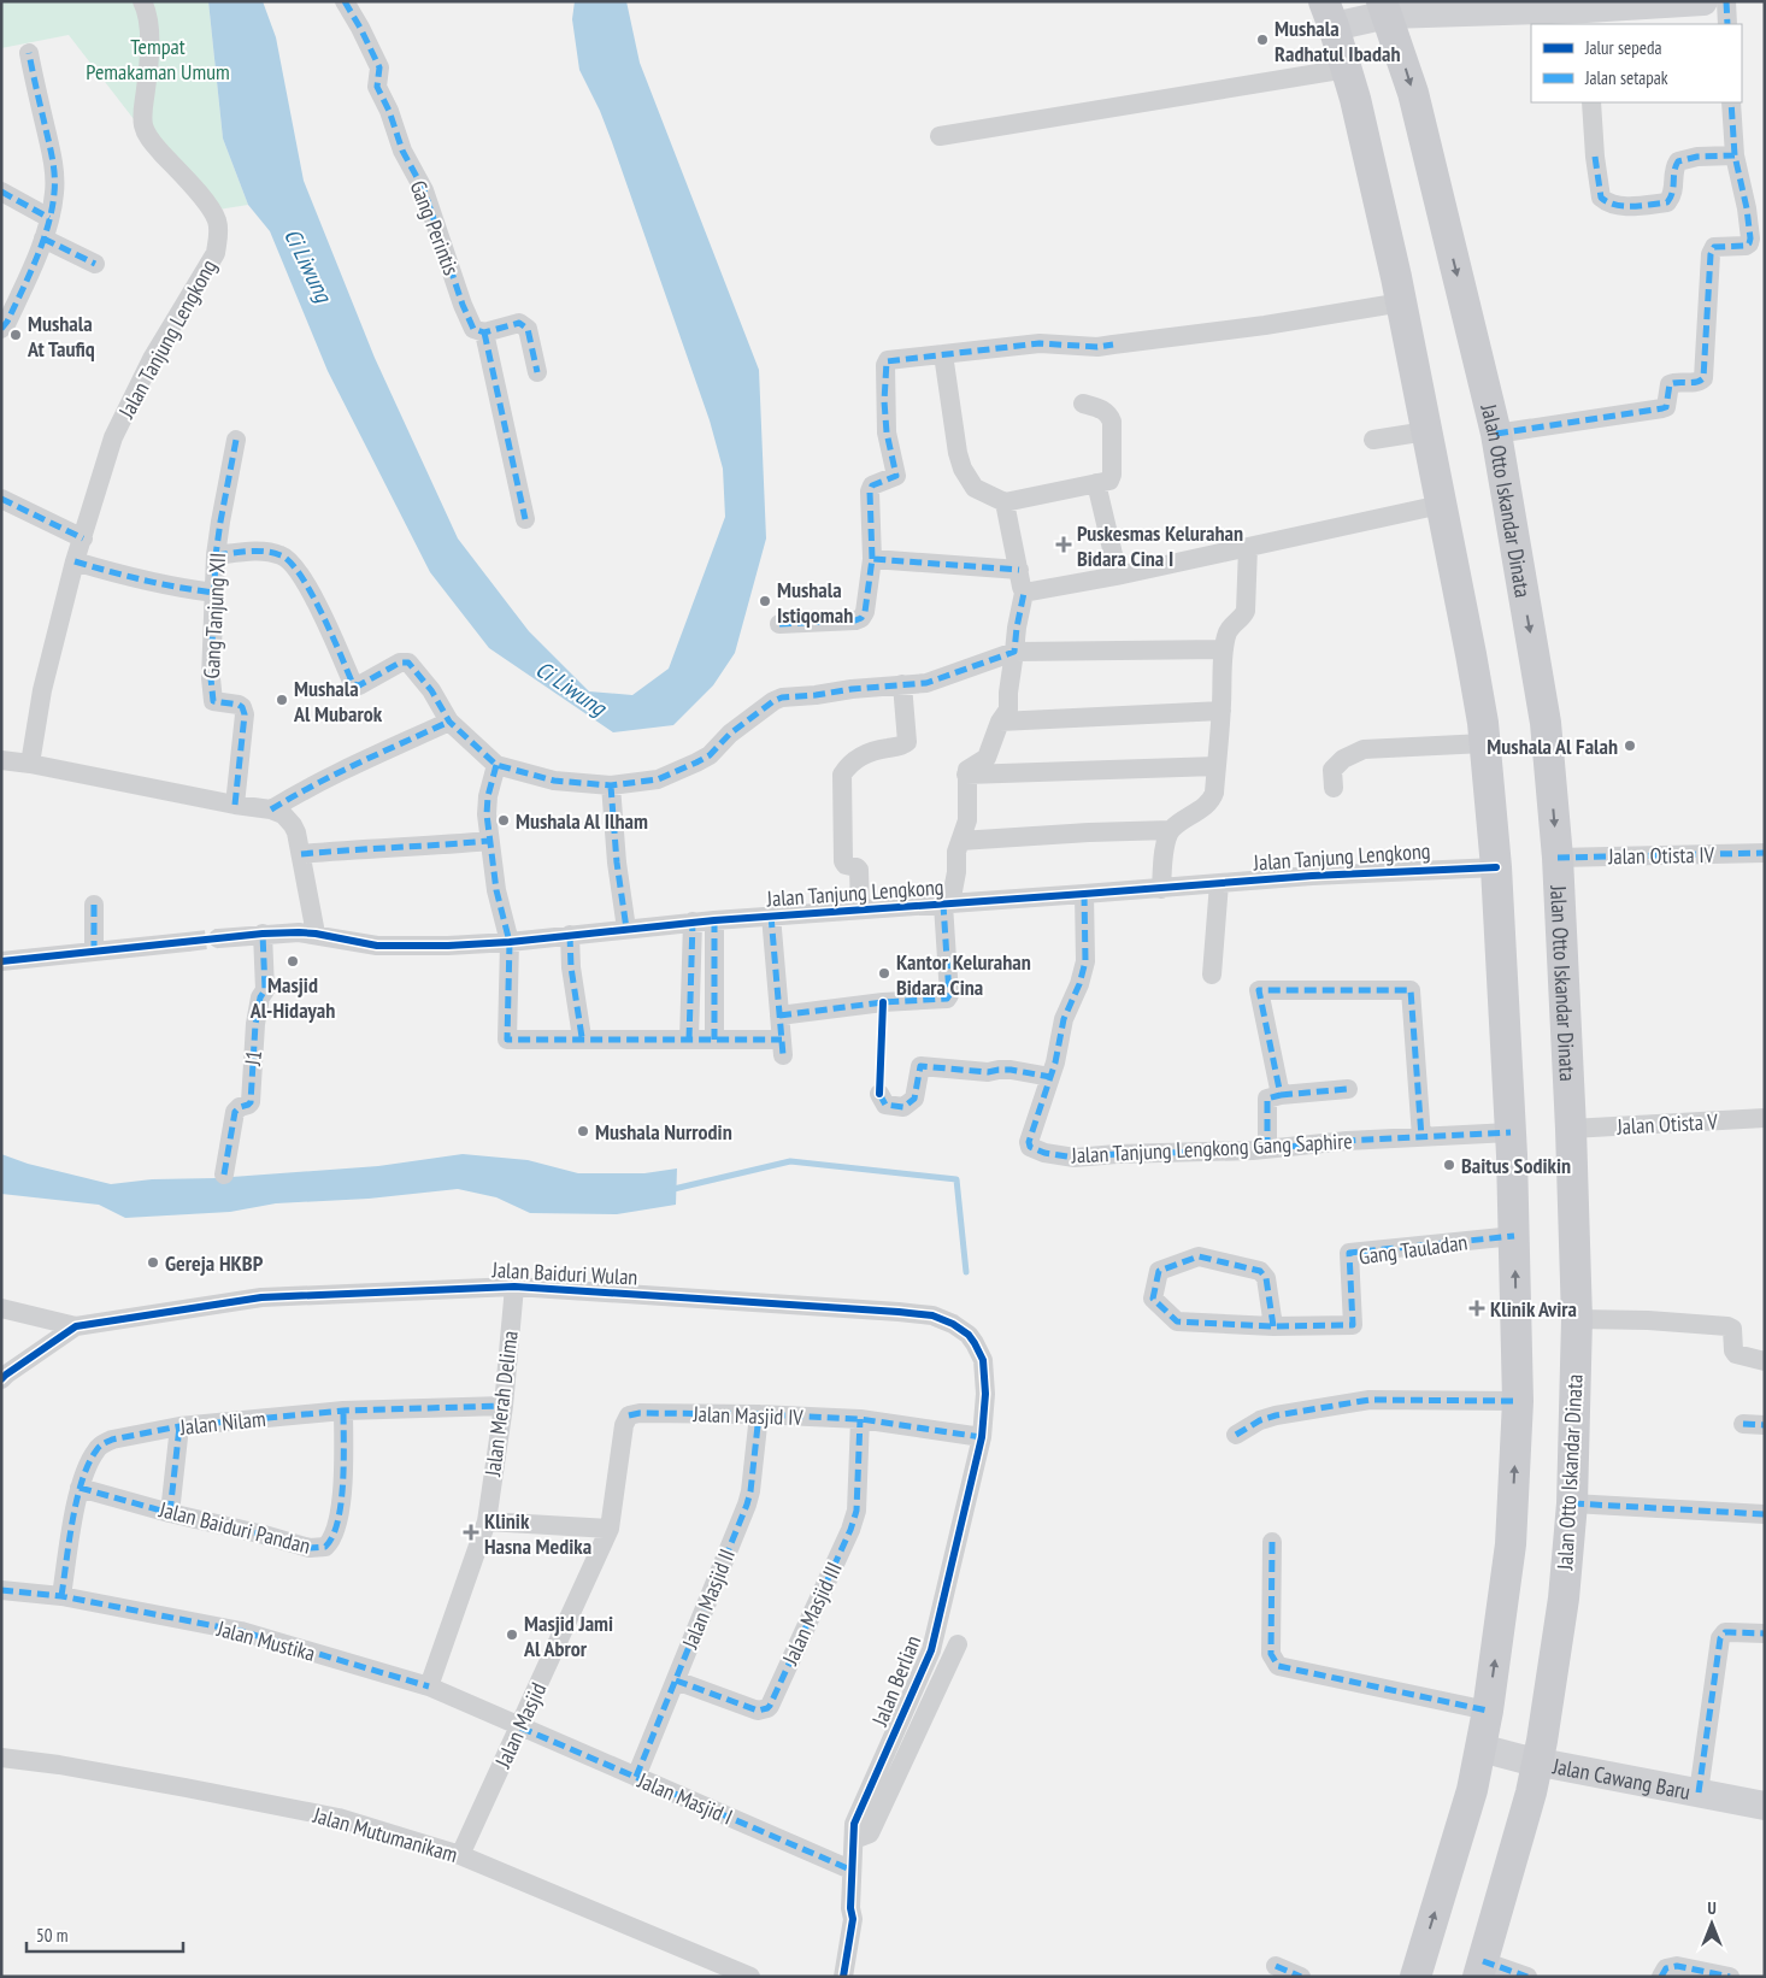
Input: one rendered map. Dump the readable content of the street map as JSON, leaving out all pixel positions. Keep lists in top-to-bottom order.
{
  "streets": {
    "main road": ["Jalan Otto Iskandar Dinata"],
    "street": [
      "Gang Perintis",
      "Jalan Tanjung Lengkong",
      "Gang Tanjung XII",
      "Jalan Otista IV",
      "J1",
      "Jalan Otista V",
      "Jalan Tanjung Lengkong Gang Saphire",
      "Gang Tauladan",
      "Jalan Baiduri Wulan",
      "Jalan Merah Delima",
      "Jalan Masjid IV",
      "Jalan Nilam",
      "Jalan Baiduri Pandan",
      "Jalan Masjid II",
      "Jalan Masjid III",
      "Jalan Mustika",
      "Jalan Berlian",
      "Jalan Masjid",
      "Jalan Cawang Baru",
      "Jalan Masjid I",
      "Jalan Mutumanikam"
    ]
  },
  "crossings": [
    ["Jalan Tanjung Lengkong", "J1"],
    ["Jalan Tanjung Lengkong", "Jalan Tanjung Lengkong Gang Saphire"],
    ["Jalan Otto Iskandar Dinata", "Jalan Otista IV"],
    ["Jalan Otto Iskandar Dinata", "Jalan Otista V"],
    ["Jalan Otto Iskandar Dinata", "Jalan Cawang Baru"],
    ["Jalan Baiduri Wulan", "Jalan Merah Delima"],
    ["Jalan Baiduri Wulan", "Jalan Berlian"],
    ["Jalan Merah Delima", "Jalan Nilam"],
    ["Jalan Merah Delima", "Jalan Mustika"],
    ["Jalan Masjid IV", "Jalan Masjid II"],
    ["Jalan Masjid IV", "Jalan Masjid III"],
    ["Jalan Masjid IV", "Jalan Berlian"],
    ["Jalan Masjid IV", "Jalan Masjid"],
    ["Jalan Nilam", "Jalan Baiduri Pandan"],
    ["Jalan Nilam", "Jalan Mustika"],
    ["Jalan Masjid II", "Jalan Masjid III"],
    ["Jalan Masjid II", "Jalan Masjid I"],
    ["Jalan Mustika", "Jalan Masjid"],
    ["Jalan Mustika", "Jalan Masjid I"],
    ["Jalan Berlian", "Jalan Masjid I"],
    ["Jalan Masjid", "Jalan Masjid I"],
    ["Jalan Masjid", "Jalan Mutumanikam"]
  ],
  "water": ["Ci Liwung"],
  "parks": ["Tempat Pemakaman Umum"],
  "places": {
    "other": [
      "Mushala Radhatul Ibadah",
      "Mushala At Taufiq",
      "Mushala Istiqomah",
      "Mushala Al Mubarok",
      "Mushala Al Falah",
      "Mushala Al Ilham",
      "Masjid Al-Hidayah",
      "Kantor Kelurahan Bidara Cina",
      "Mushala Nurrodin",
      "Baitus Sodikin",
      "Gereja HKBP",
      "Masjid Jami Al Abror"
    ],
    "health": ["Puskesmas Kelurahan Bidara Cina I", "Klinik Avira", "Klinik Hasna Medika"]
  },
  "legend": ["Jalur sepeda", "Jalan setapak"],
  "scale_bar": "50 m",
  "north": "top"
}
